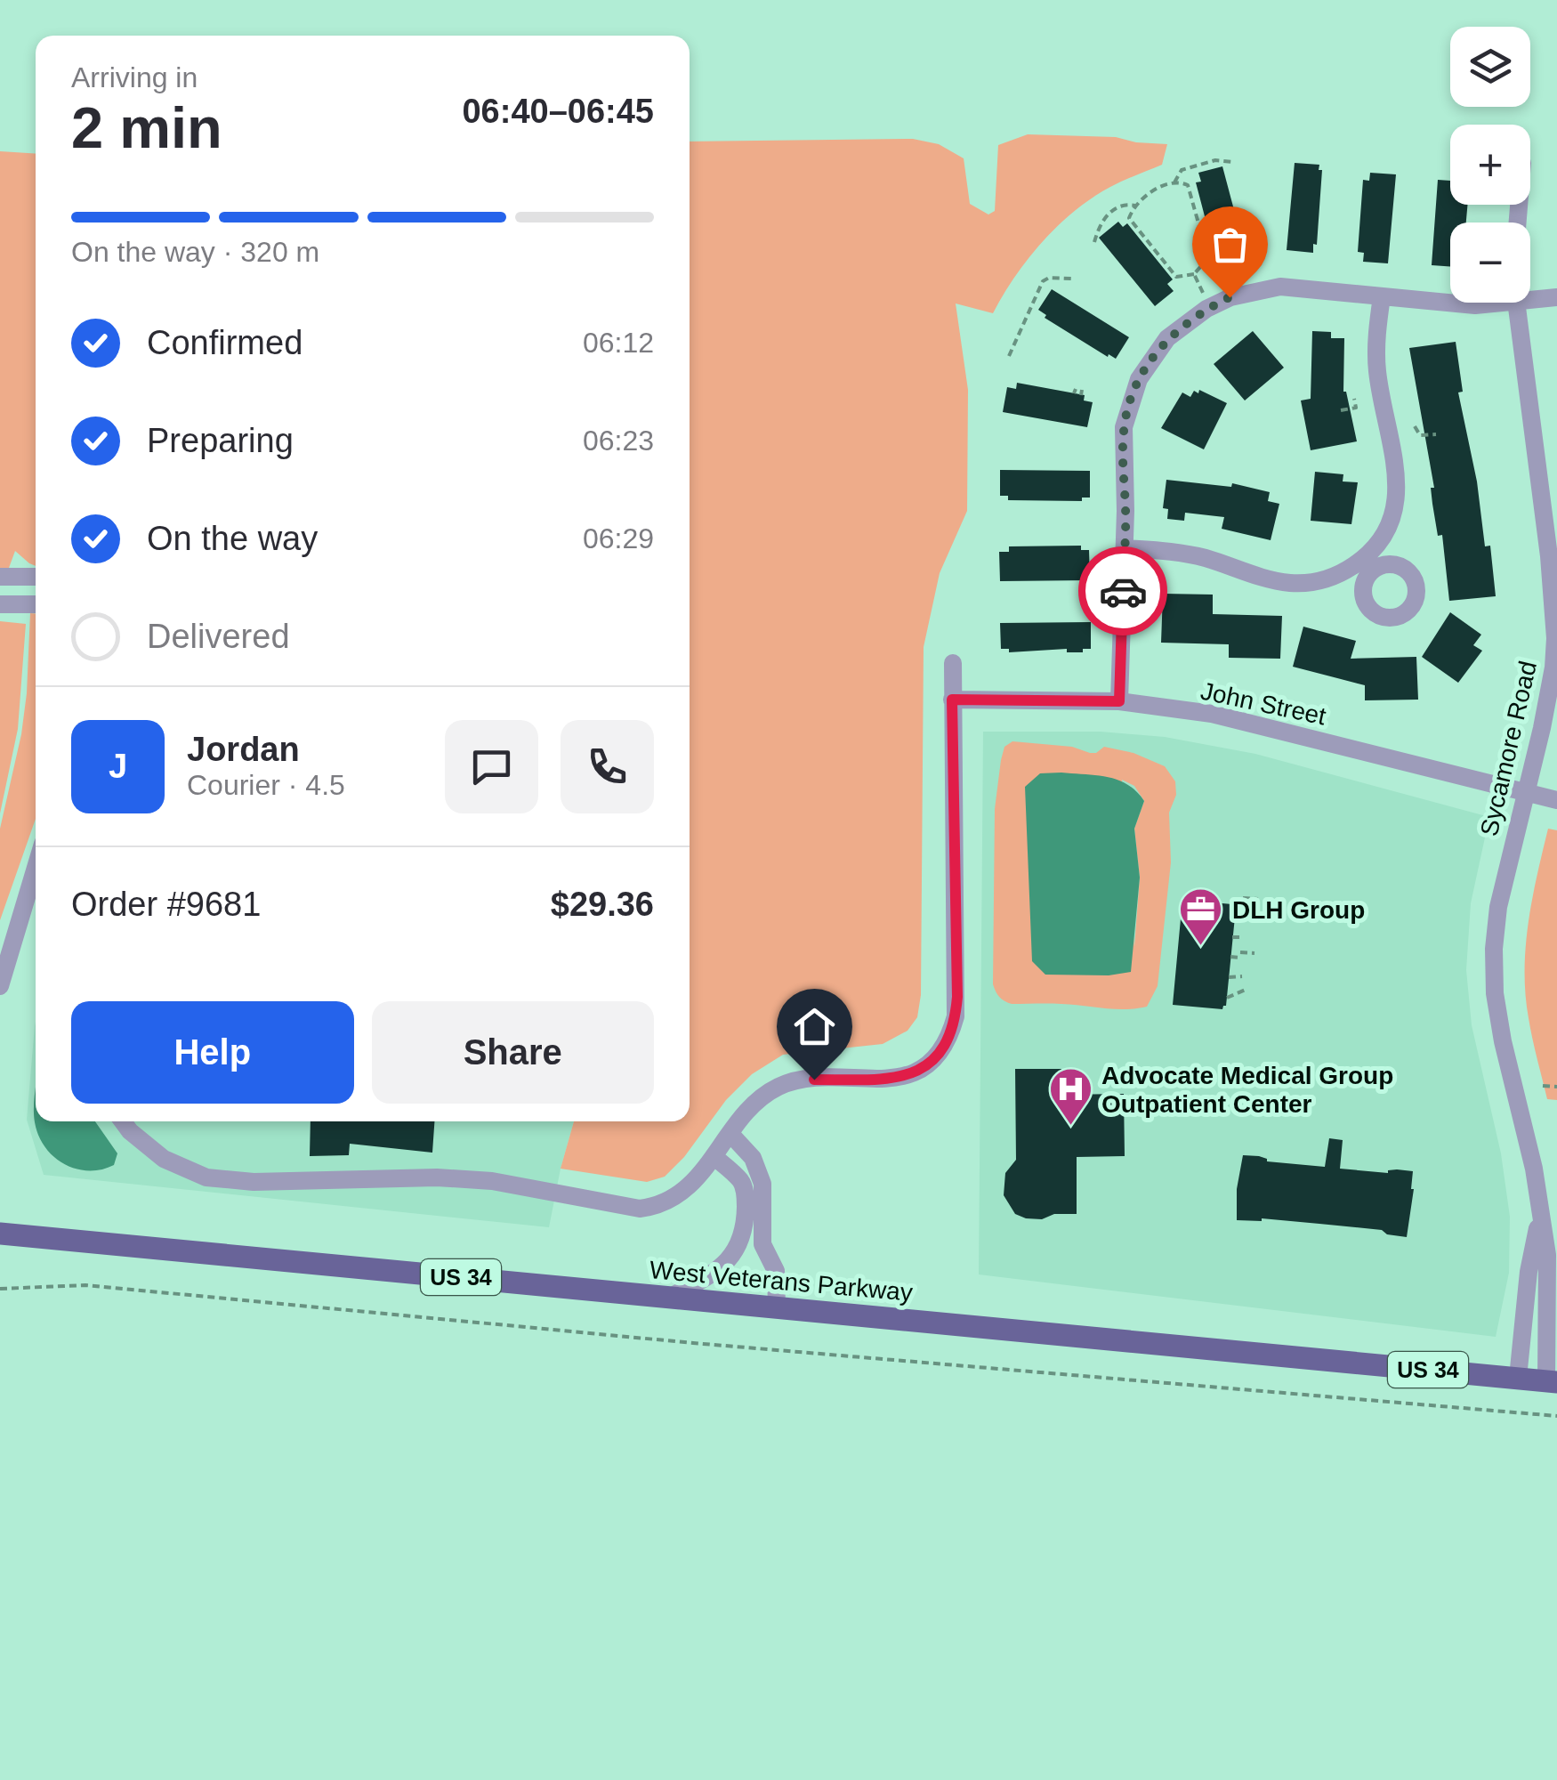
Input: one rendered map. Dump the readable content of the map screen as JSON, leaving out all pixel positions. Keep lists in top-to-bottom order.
{
  "streets": {
    "main road": ["US 34", "West Veterans Parkway"],
    "street": ["John Street", "Sycamore Road"]
  },
  "crossings": [
    ["John Street", "Sycamore Road"],
    ["Sycamore Road", "West Veterans Parkway"]
  ],
  "places": {
    "office": ["DLH Group"],
    "hospital": ["Advocate Medical Group Outpatient Center"]
  },
  "page": {
    "map_buttons": ["+", "−"],
    "heading": ["2 min", "Arriving in", "06:40–06:45"],
    "panel": [
      "Jordan",
      "Courier · 4.5",
      "Order #9681",
      "$29.36"
    ],
    "bar": "On the way · 320 m",
    "list": [
      ["Confirmed", "06:12"],
      ["Preparing", "06:23"],
      ["On the way", "06:29"],
      "Delivered"
    ],
    "round": "J",
    "buttons": ["Help", "Share"]
  }
}
